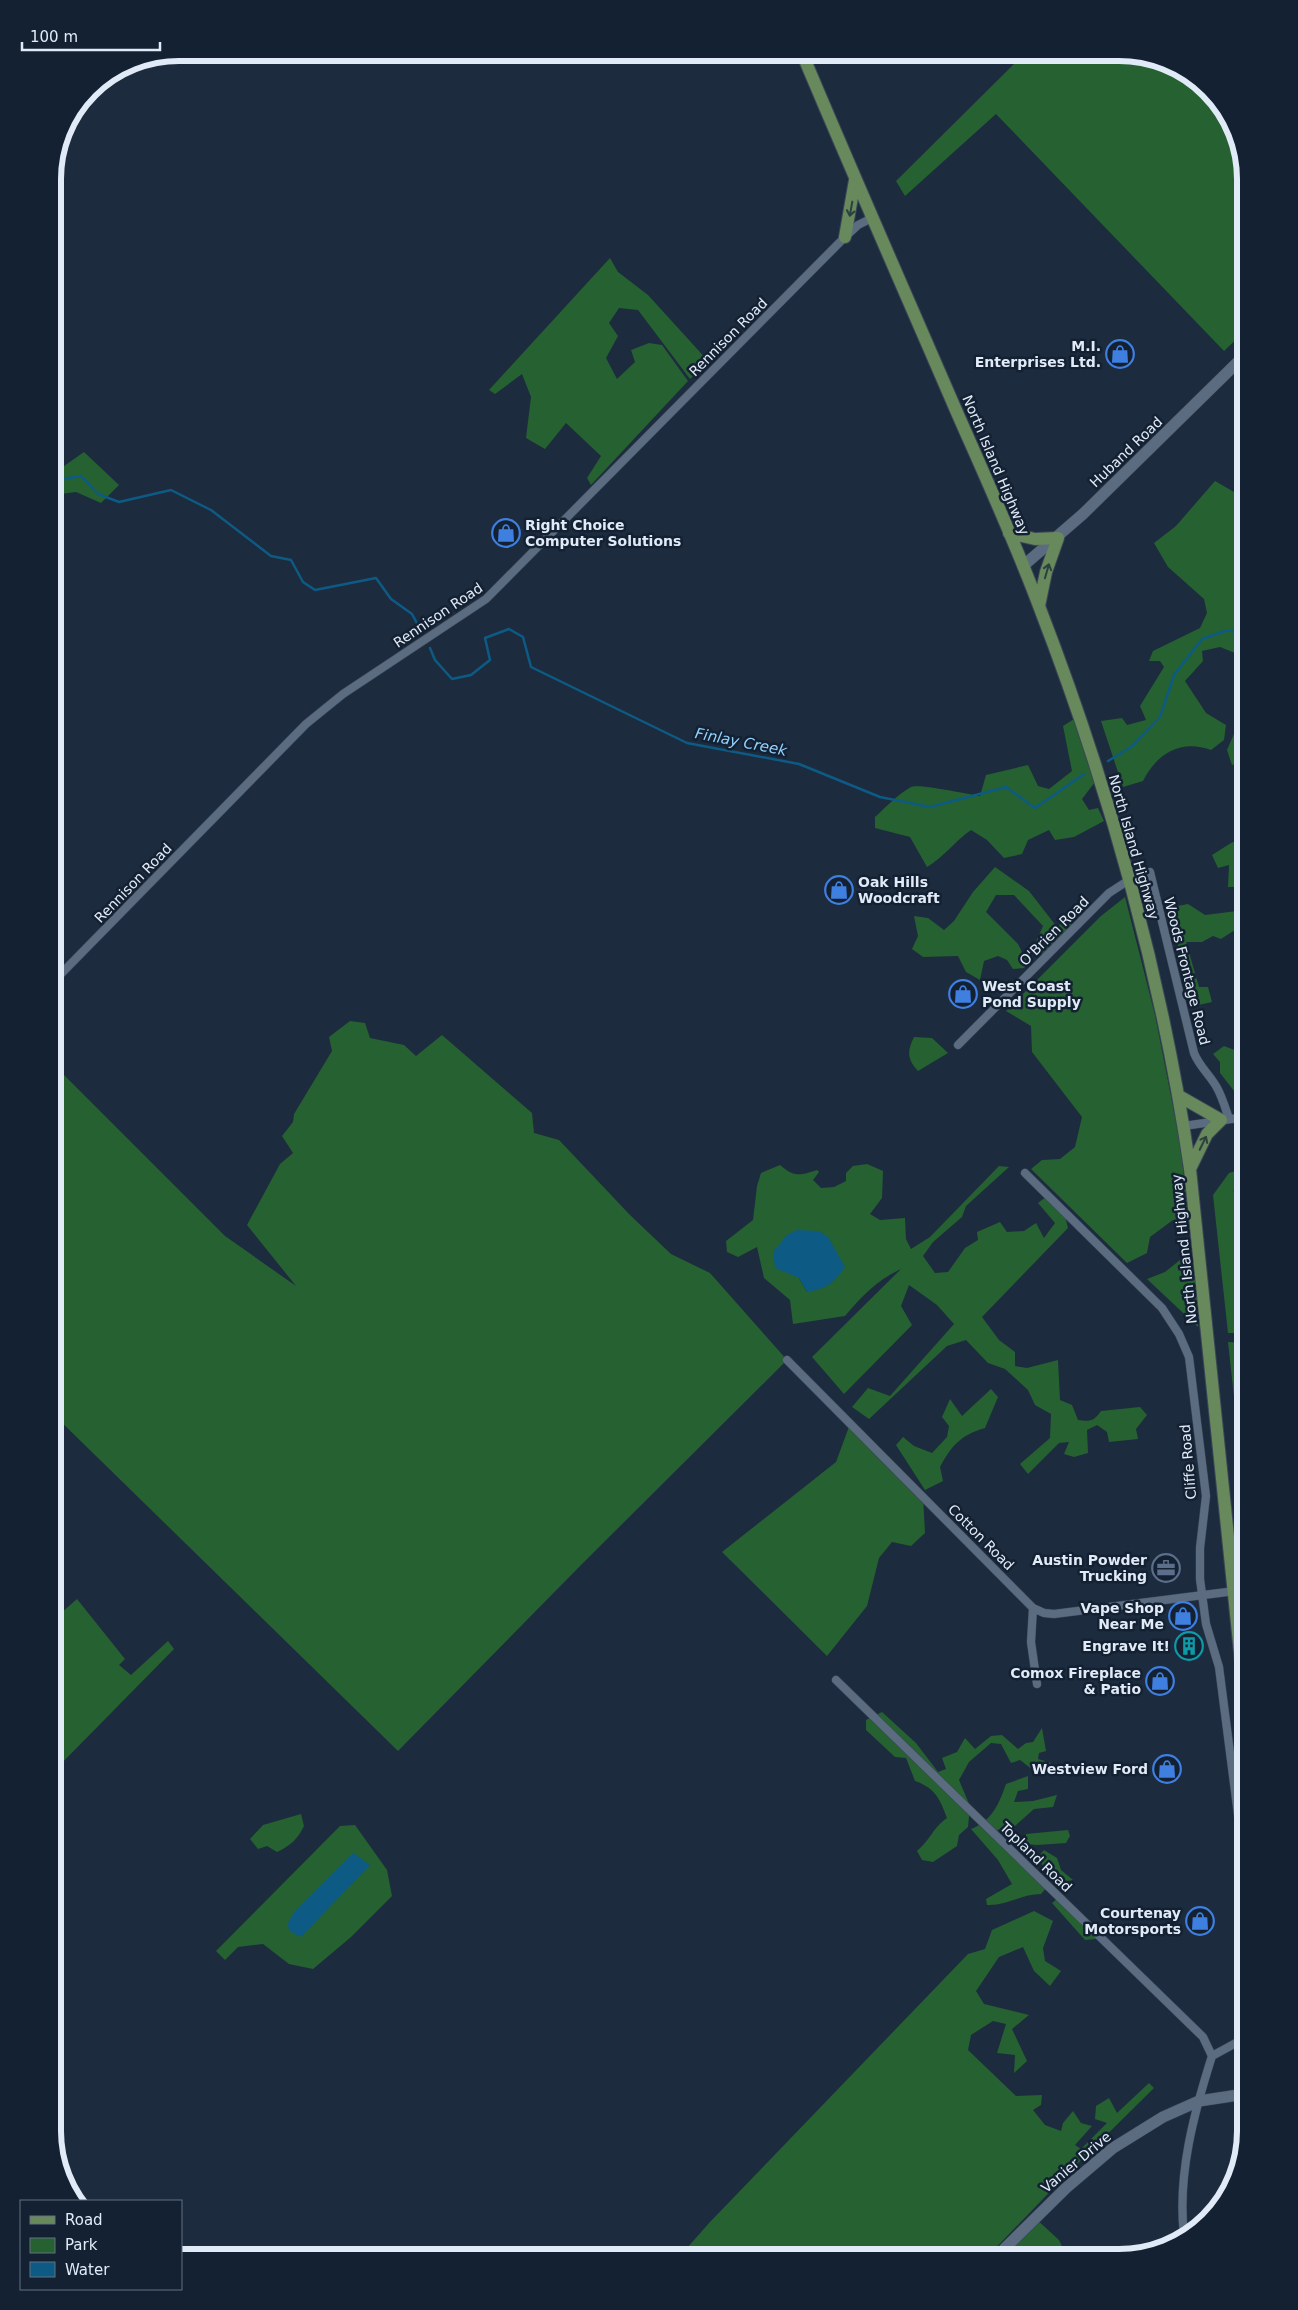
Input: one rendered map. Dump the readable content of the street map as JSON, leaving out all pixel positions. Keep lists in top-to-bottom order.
{
  "streets": {
    "main road": ["North Island Highway"],
    "street": [
      "Rennison Road",
      "Huband Road",
      "O'Brien Road",
      "Woods Frontage Road",
      "Cliffe Road",
      "Cotton Road",
      "Topland Road",
      "Vanier Drive"
    ]
  },
  "crossings": [
    ["Rennison Road", "North Island Highway"],
    ["Huband Road", "North Island Highway"],
    ["North Island Highway", "O'Brien Road"],
    ["North Island Highway", "Woods Frontage Road"],
    ["O'Brien Road", "Woods Frontage Road"]
  ],
  "water": ["Finlay Creek"],
  "places": {
    "shop": [
      "M.I. Enterprises Ltd.",
      "Right Choice Computer Solutions",
      "Oak Hills Woodcraft",
      "West Coast Pond Supply",
      "Vape Shop Near Me",
      "Comox Fireplace & Patio",
      "Westview Ford",
      "Courtenay Motorsports"
    ],
    "office": ["Austin Powder Trucking"],
    "building": ["Engrave It!"]
  },
  "legend": ["Road", "Park", "Water"],
  "scale_bar": "100 m"
}
